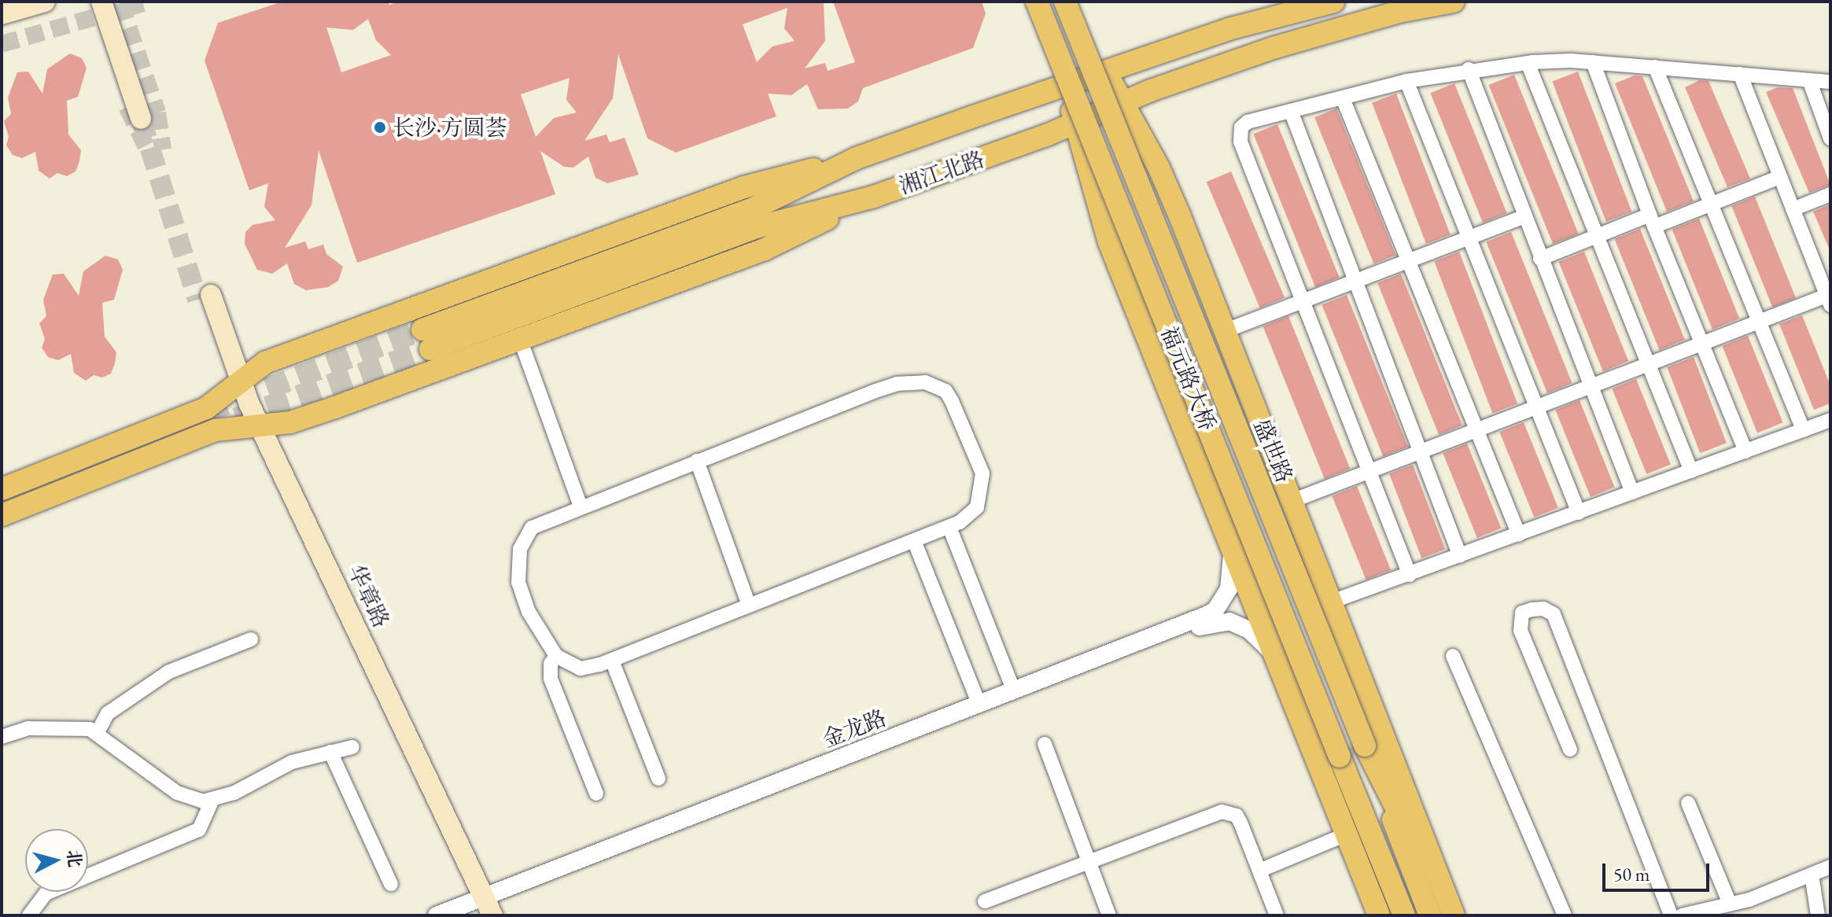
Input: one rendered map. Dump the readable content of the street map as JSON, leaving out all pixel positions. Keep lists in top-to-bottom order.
{
  "streets": {
    "main road": [
      "湘江北路",
      "福元路大桥",
      "盛世路",
      "华章路"
    ],
    "street": ["金龙路"]
  },
  "crossings": [
    ["湘江北路", "盛世路"],
    ["福元路大桥", "盛世路"],
    ["华章路", "金龙路"]
  ],
  "places": ["长沙·方圆荟"],
  "scale_bar": "50 m",
  "north": "right"
}
